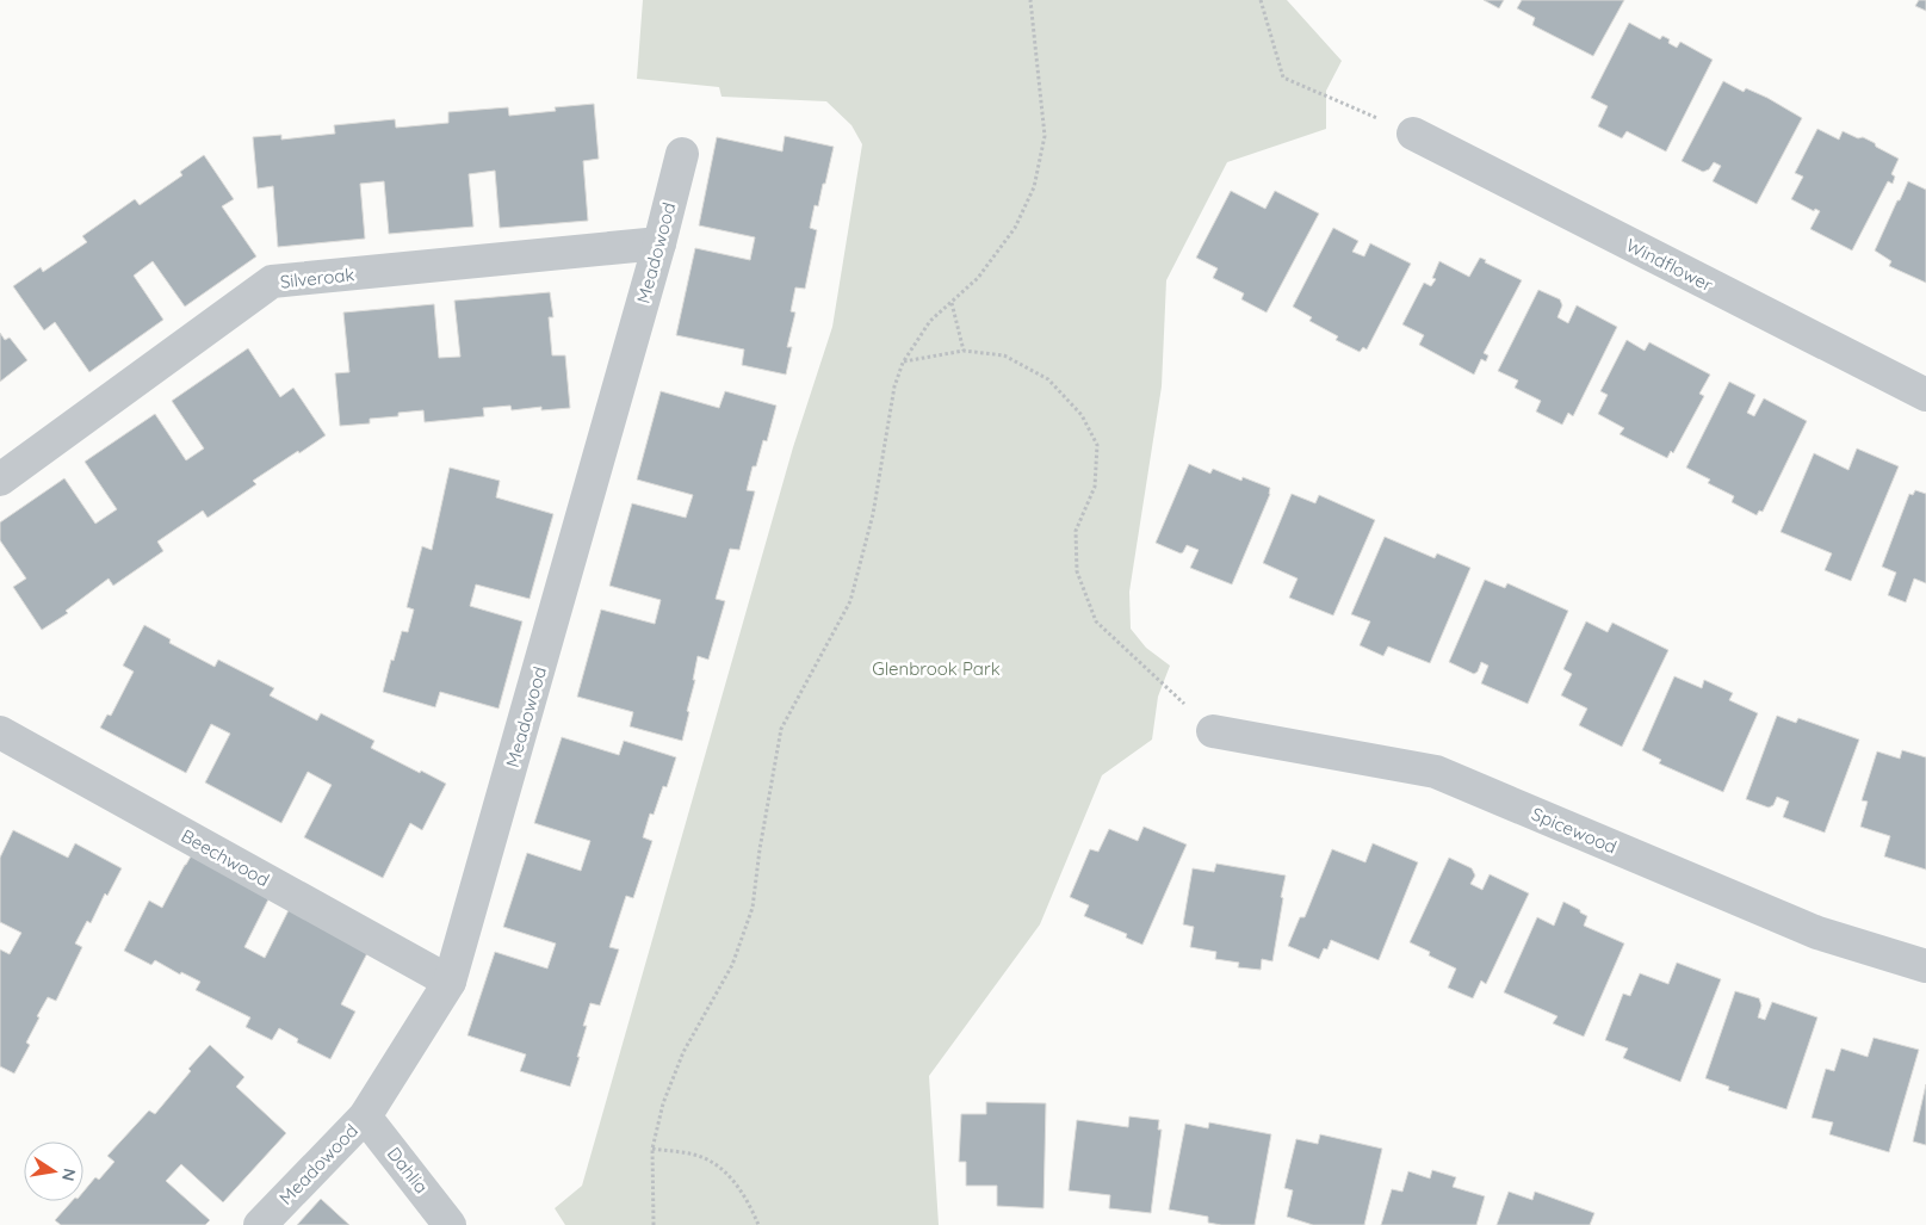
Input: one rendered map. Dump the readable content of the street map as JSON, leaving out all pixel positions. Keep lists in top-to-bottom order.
{
  "streets": {
    "street": [
      "Meadowood",
      "Windflower",
      "Silveroak",
      "Spicewood",
      "Beechwood",
      "Dahlia"
    ]
  },
  "crossings": [
    ["Meadowood", "Silveroak"],
    ["Meadowood", "Beechwood"],
    ["Meadowood", "Dahlia"]
  ],
  "parks": ["Glenbrook Park"],
  "north": "right"
}
